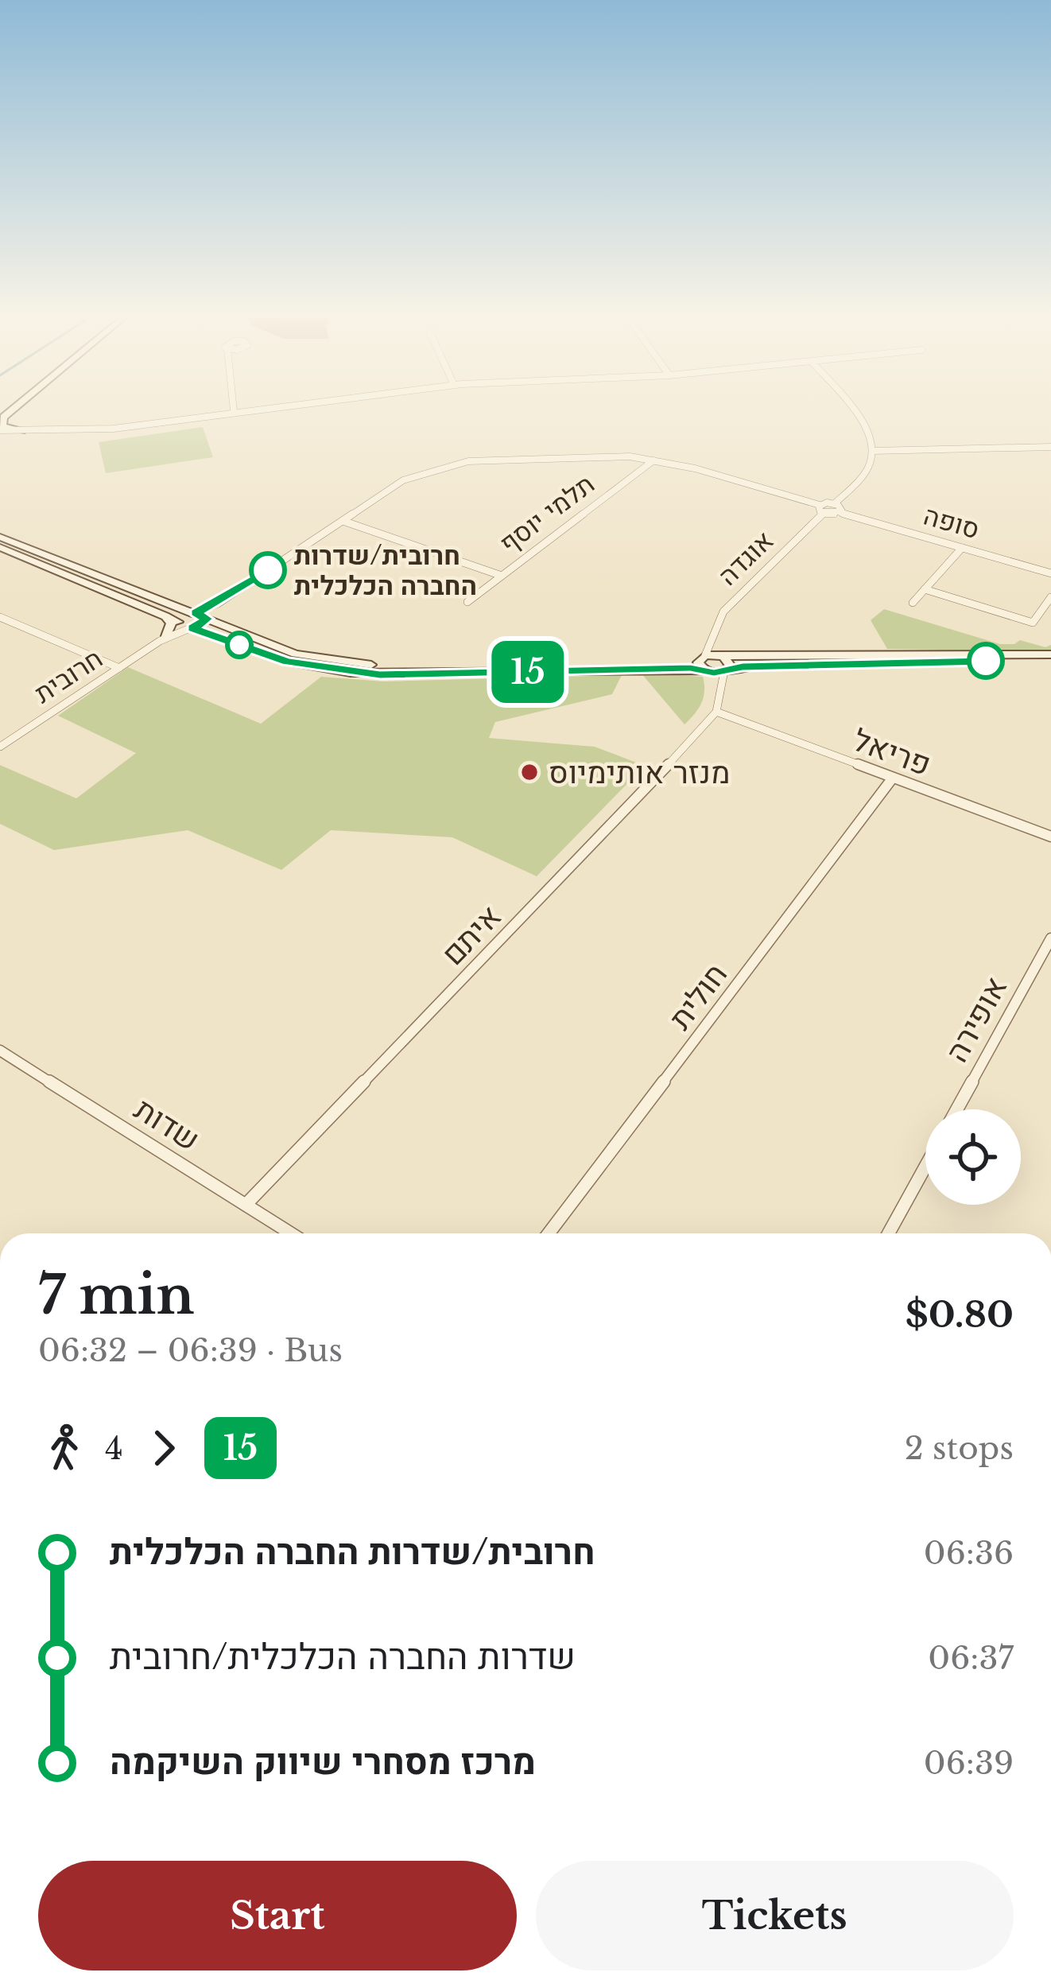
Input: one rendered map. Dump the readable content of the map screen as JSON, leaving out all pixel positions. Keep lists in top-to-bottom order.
{
  "streets": {
    "street": [
      "תלמי יוסף",
      "סופה",
      "אוגדה",
      "חרובית",
      "פריאל",
      "איתם",
      "חולית",
      "אופירה",
      "שדות"
    ]
  },
  "crossings": [
    ["סופה", "אוגדה"],
    ["פריאל", "איתם"],
    ["פריאל", "חולית"],
    ["איתם", "שדות"]
  ],
  "places": ["חרובית/שדרות החברה הכלכלית", "מנזר אותימיוס"],
  "lines": ["bus line 15"],
  "page": {
    "on_map": "15",
    "heading": ["7 min", "06:32 – 06:39 · Bus", "$0.80"],
    "legs": ["4", "15", "2 stops"],
    "list": [
      {
        "name": "חרובית/שדרות החברה הכלכלית",
        "value": "06:36"
      },
      {
        "name": "שדרות החברה הכלכלית/חרובית",
        "value": "06:37"
      },
      {
        "name": "מרכז מסחרי שיווק השיקמה",
        "value": "06:39"
      }
    ],
    "buttons": ["Start", "Tickets"]
  }
}
